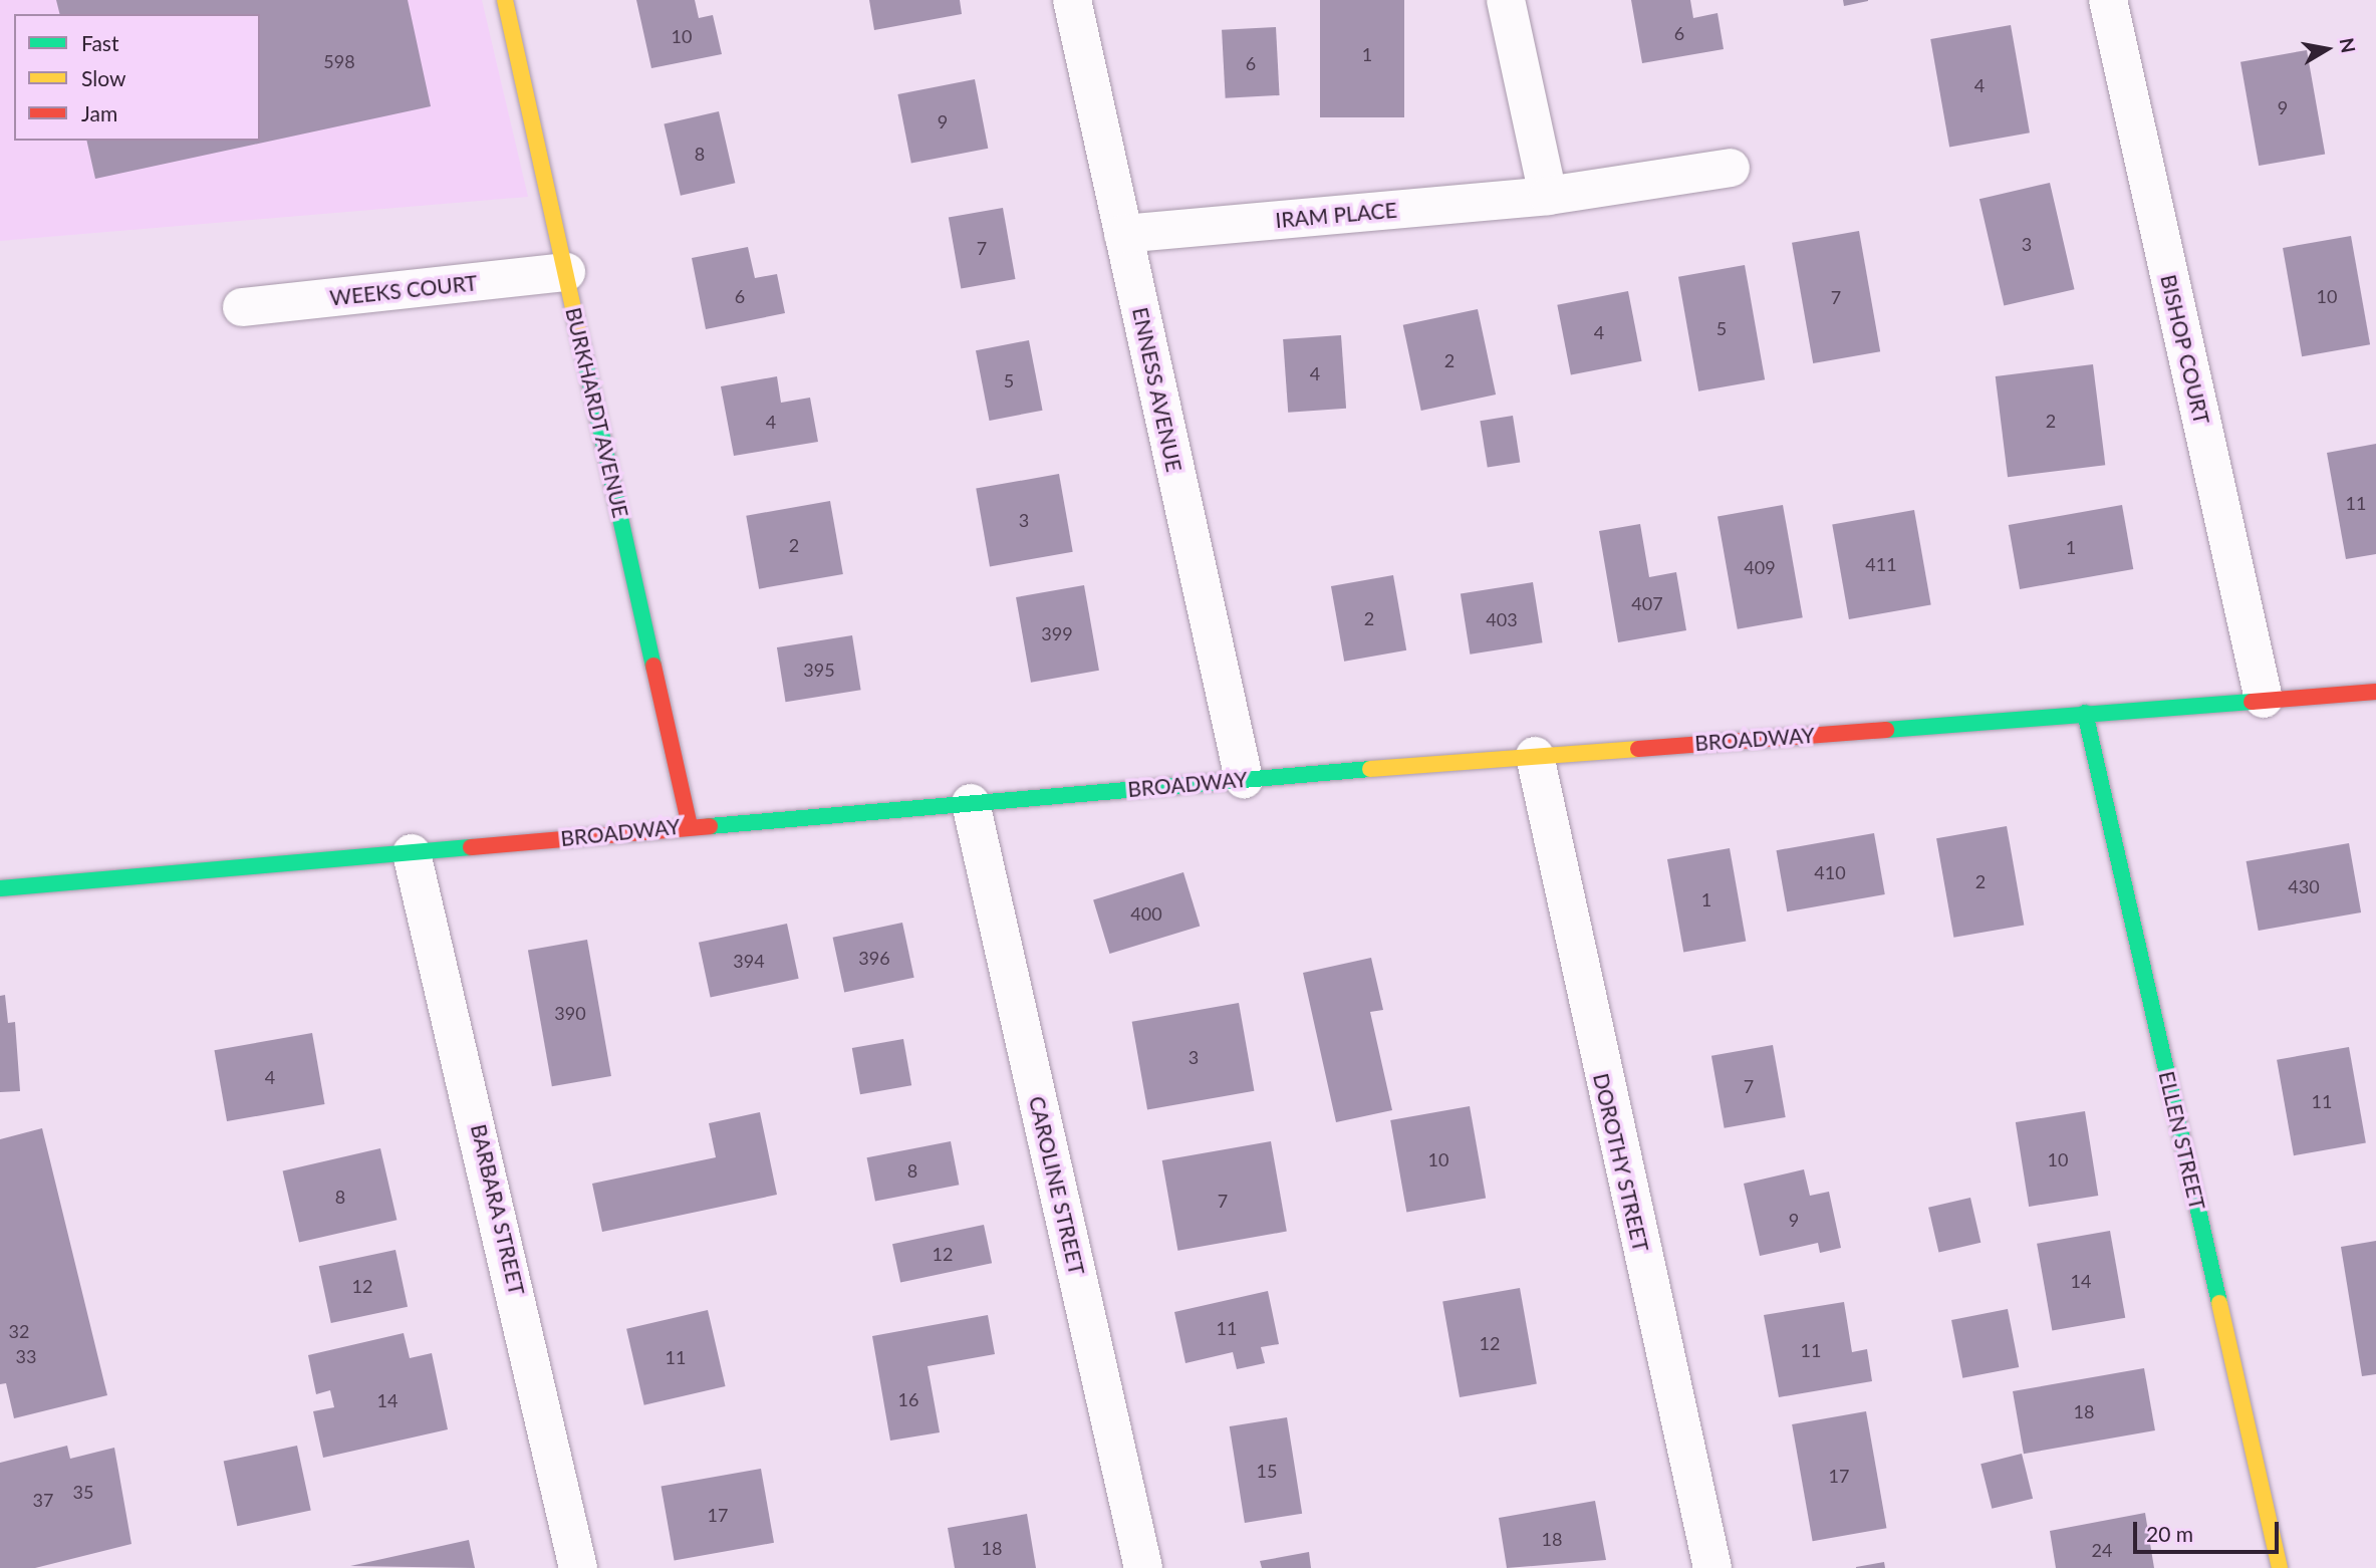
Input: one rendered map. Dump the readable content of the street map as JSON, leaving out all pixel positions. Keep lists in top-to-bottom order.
{
  "streets": {
    "main road": ["BURKHARDT AVENUE", "BROADWAY", "ELLEN STREET"],
    "street": [
      "IRAM PLACE",
      "WEEKS COURT",
      "BISHOP COURT",
      "ENNESS AVENUE",
      "DOROTHY STREET",
      "CAROLINE STREET",
      "BARBARA STREET"
    ]
  },
  "crossings": [
    ["IRAM PLACE", "ENNESS AVENUE"],
    ["WEEKS COURT", "BURKHARDT AVENUE"],
    ["BISHOP COURT", "BROADWAY"],
    ["ENNESS AVENUE", "BROADWAY"],
    ["BURKHARDT AVENUE", "BROADWAY"],
    ["BROADWAY", "ELLEN STREET"],
    ["BROADWAY", "DOROTHY STREET"],
    ["BROADWAY", "CAROLINE STREET"],
    ["BROADWAY", "BARBARA STREET"]
  ],
  "house_numbers": [
    "6",
    "10",
    "1",
    "598",
    "6",
    "4",
    "9",
    "9",
    "8",
    "3",
    "7",
    "6",
    "10",
    "7",
    "5",
    "4",
    "2",
    "4",
    "5",
    "2",
    "4",
    "11",
    "3",
    "2",
    "1",
    "411",
    "409",
    "407",
    "2",
    "403",
    "399",
    "395",
    "410",
    "2",
    "430",
    "1",
    "400",
    "396",
    "394",
    "390",
    "3",
    "4",
    "7",
    "11",
    "10",
    "10",
    "8",
    "8",
    "7",
    "9",
    "12",
    "14",
    "12",
    "11",
    "32",
    "12",
    "11",
    "33",
    "11",
    "16",
    "14",
    "18",
    "15",
    "17",
    "35",
    "37",
    "17",
    "18",
    "18",
    "24"
  ],
  "legend": ["Fast", "Slow", "Jam"],
  "scale_bar": "20 m",
  "north": "right"
}
